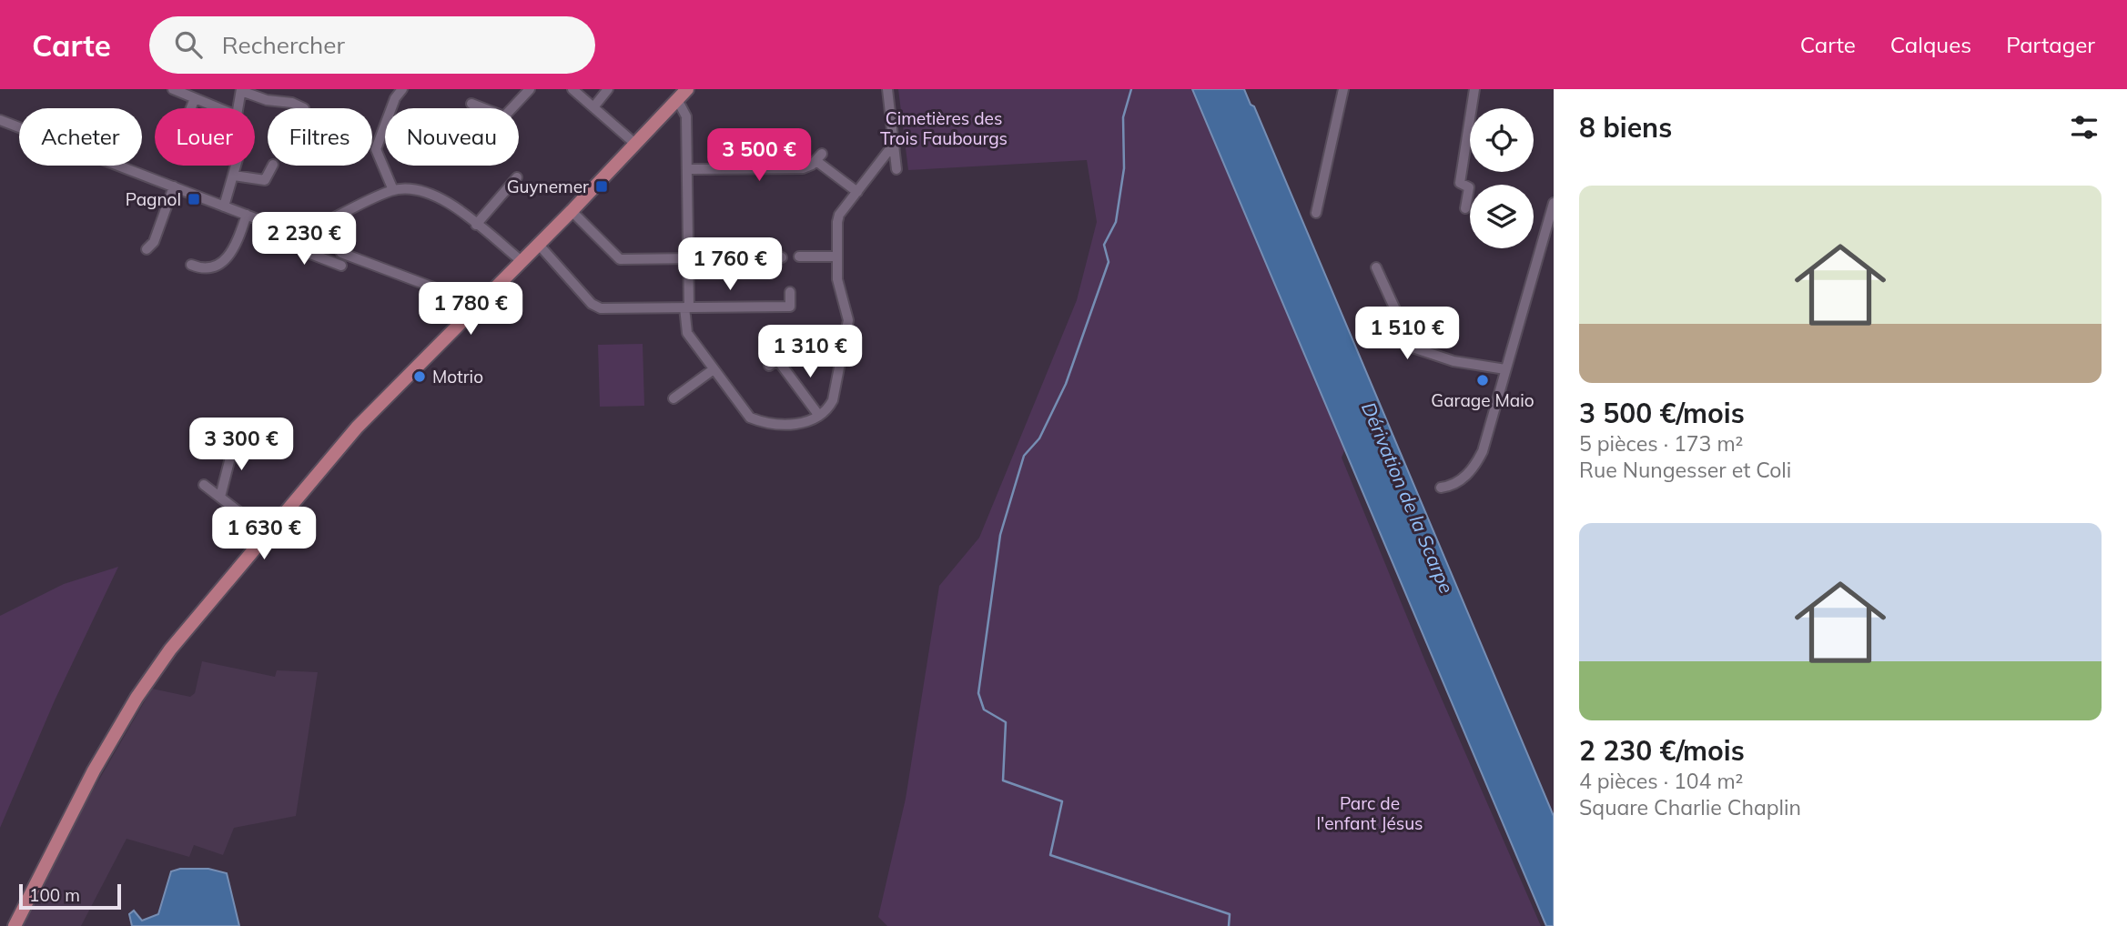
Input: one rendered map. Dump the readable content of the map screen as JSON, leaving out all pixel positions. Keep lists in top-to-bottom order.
{
  "water": ["Dérivation de la Scarpe"],
  "parks": ["Cimetières des Trois Faubourgs", "Parc de l'enfant Jésus"],
  "places": {
    "transit": ["Guynemer", "Pagnol"],
    "other": ["Motrio", "Garage Maio"]
  },
  "scale_bar": "100 m",
  "page": {
    "header": "Carte",
    "search": "Rechercher",
    "nav": ["Carte", "Calques", "Partager"],
    "heading": "8 biens",
    "chip": [
      "Acheter",
      "Louer",
      "Filtres",
      "Nouveau"
    ],
    "price": [
      "3 500 €",
      "2 230 €",
      "1 760 €",
      "1 780 €",
      "1 510 €",
      "1 310 €",
      "3 300 €",
      "1 630 €"
    ],
    "list": [
      {
        "name": "3 500 €/mois",
        "note": "5 pièces · 173 m² · Rue Nungesser et Coli"
      },
      {
        "name": "2 230 €/mois",
        "note": "4 pièces · 104 m² · Square Charlie Chaplin"
      }
    ],
    "scale": "100 m"
  }
}
